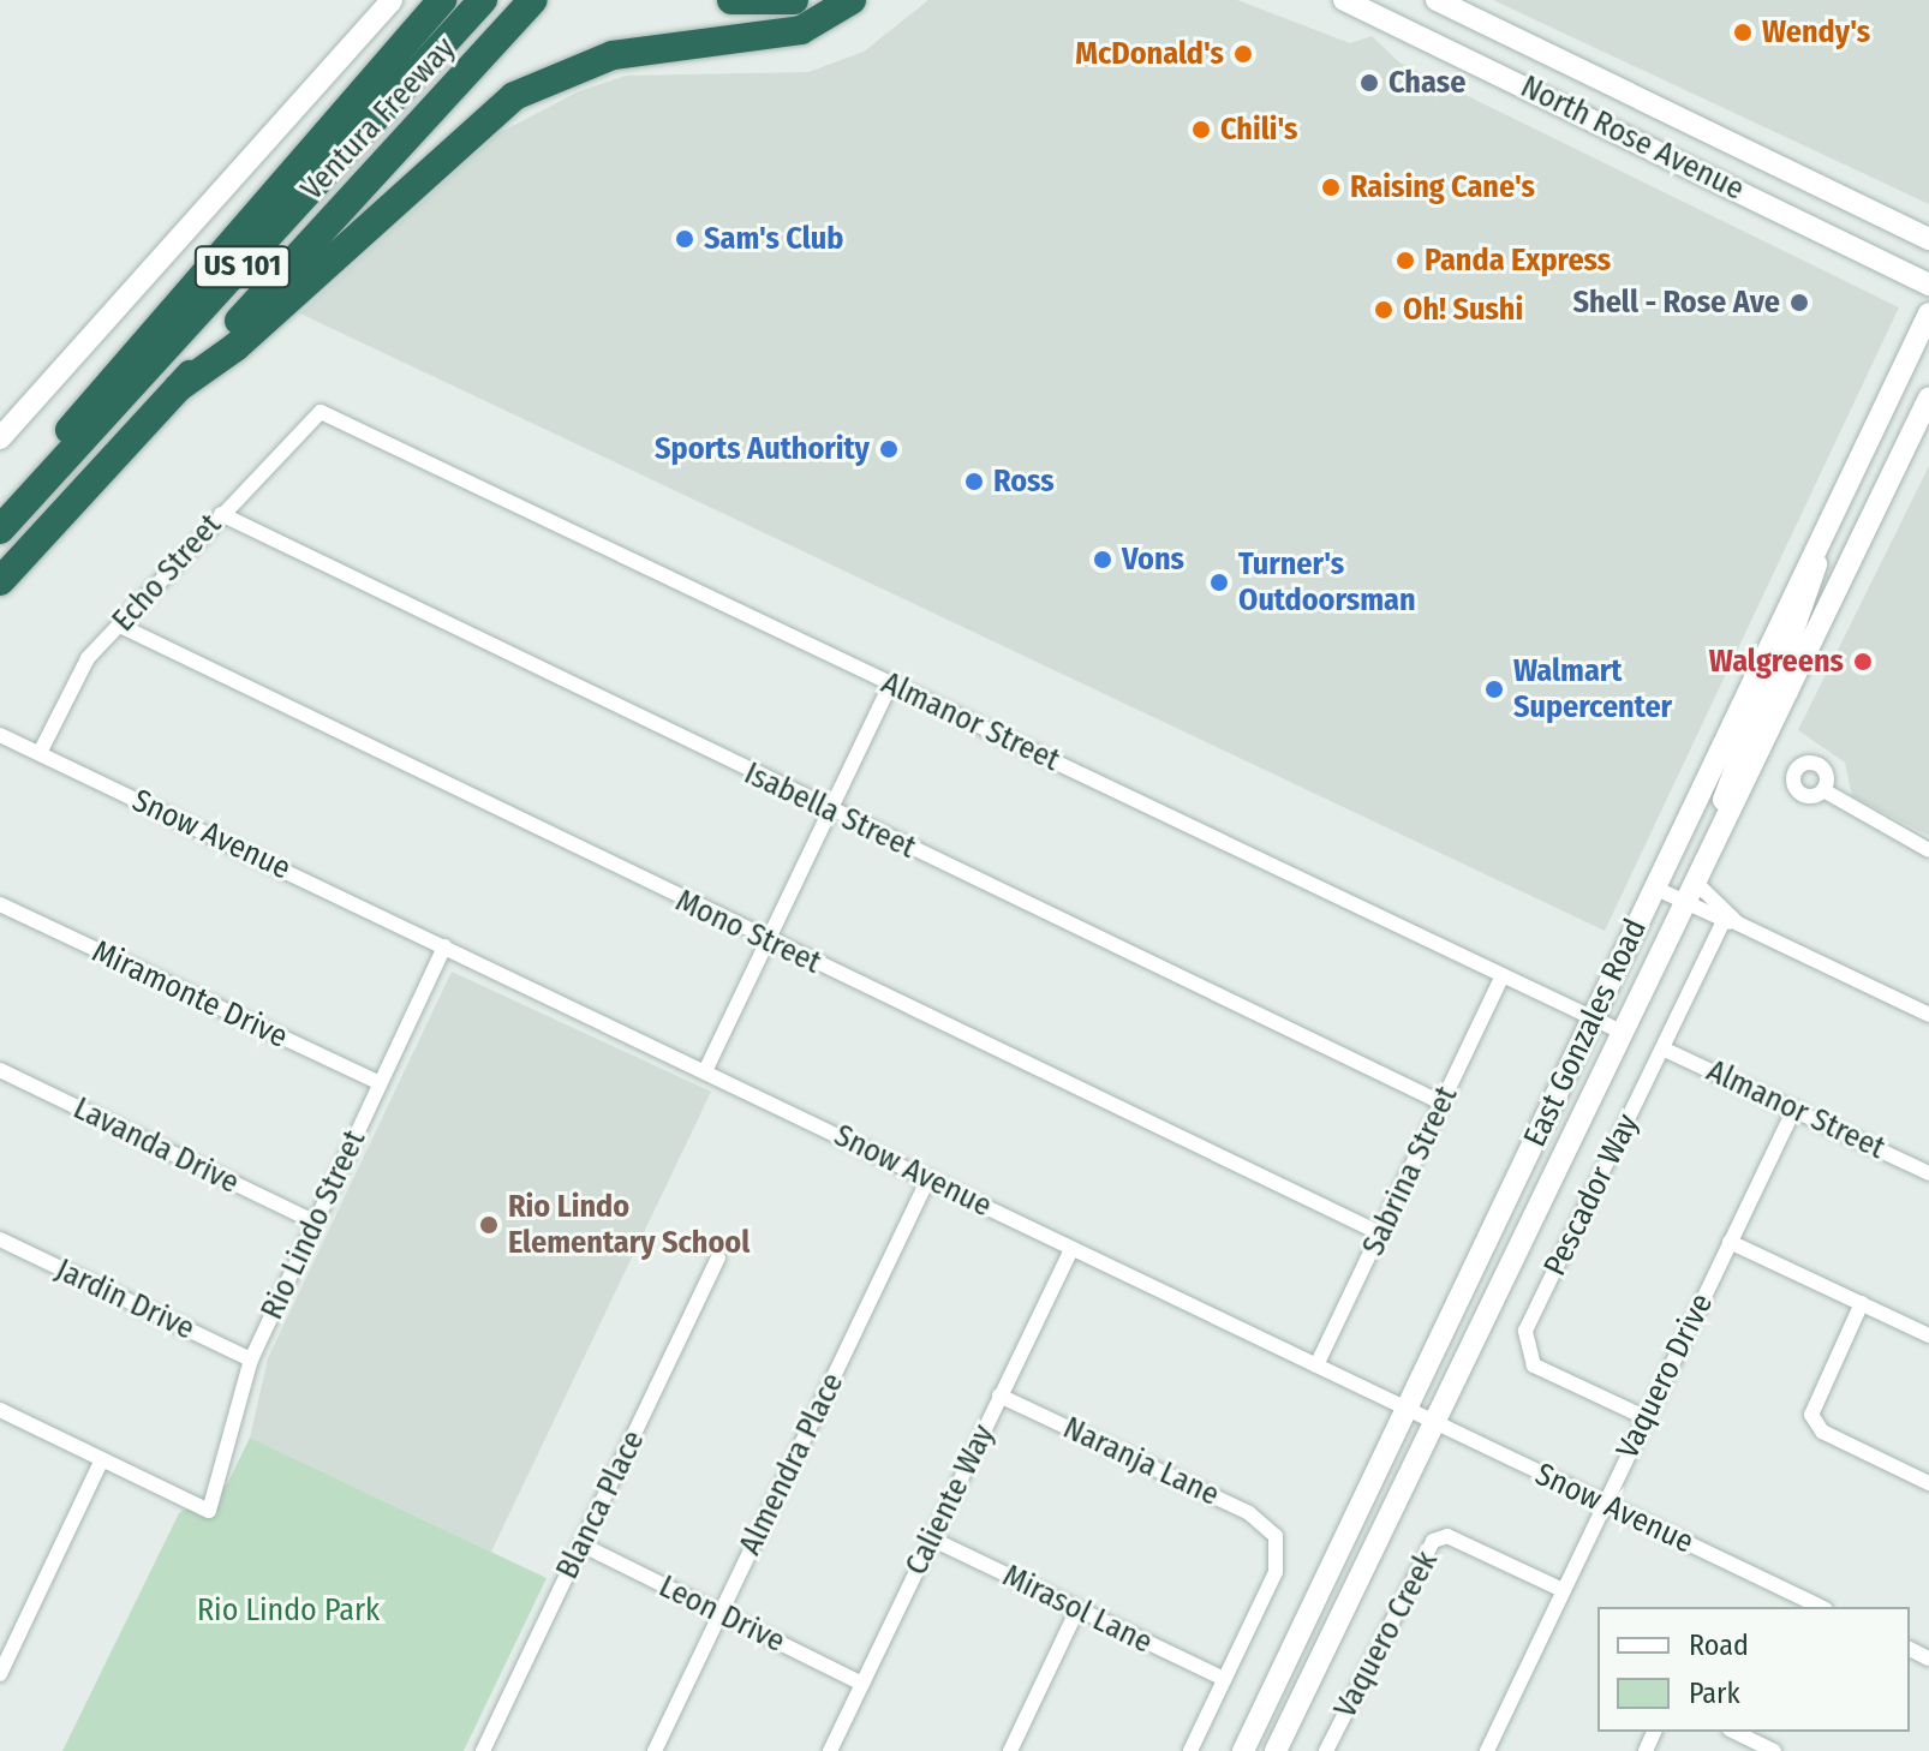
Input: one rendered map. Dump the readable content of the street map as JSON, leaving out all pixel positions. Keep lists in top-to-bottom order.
{
  "streets": {
    "highway": ["Ventura Freeway", "US 101"],
    "main road": ["North Rose Avenue", "East Gonzales Road"],
    "street": [
      "Echo Street",
      "Almanor Street",
      "Isabella Street",
      "Snow Avenue",
      "Mono Street",
      "Miramonte Drive",
      "Lavanda Drive",
      "Sabrina Street",
      "Pescador Way",
      "Rio Lindo Street",
      "Jardin Drive",
      "Vaquero Drive",
      "Naranja Lane",
      "Almendra Place",
      "Caliente Way",
      "Blanca Place",
      "Mirasol Lane",
      "Leon Drive",
      "Vaquero Creek"
    ]
  },
  "crossings": [
    ["Echo Street", "Almanor Street"],
    ["Echo Street", "Isabella Street"],
    ["Echo Street", "Snow Avenue"],
    ["Echo Street", "Mono Street"],
    ["Almanor Street", "East Gonzales Road"],
    ["Almanor Street", "Sabrina Street"],
    ["Almanor Street", "Pescador Way"],
    ["Almanor Street", "Vaquero Drive"],
    ["Isabella Street", "Sabrina Street"],
    ["Snow Avenue", "East Gonzales Road"],
    ["Snow Avenue", "Sabrina Street"],
    ["Snow Avenue", "Rio Lindo Street"],
    ["Snow Avenue", "Vaquero Drive"],
    ["Snow Avenue", "Almendra Place"],
    ["Snow Avenue", "Caliente Way"],
    ["Mono Street", "Sabrina Street"],
    ["Miramonte Drive", "Rio Lindo Street"],
    ["Lavanda Drive", "Rio Lindo Street"],
    ["Pescador Way", "Vaquero Drive"],
    ["Rio Lindo Street", "Jardin Drive"],
    ["Vaquero Drive", "Vaquero Creek"],
    ["Naranja Lane", "Caliente Way"],
    ["Naranja Lane", "Mirasol Lane"],
    ["Almendra Place", "Leon Drive"],
    ["Caliente Way", "Mirasol Lane"],
    ["Caliente Way", "Leon Drive"],
    ["Blanca Place", "Leon Drive"]
  ],
  "parks": ["Rio Lindo Park"],
  "places": [
    "Wendy's",
    "McDonald's",
    "Chase",
    "Chili's",
    "Raising Cane's",
    "Sam's Club",
    "Panda Express",
    "Shell - Rose Ave",
    "Oh! Sushi",
    "Sports Authority",
    "Ross",
    "Vons",
    "Turner's Outdoorsman",
    "Walgreens",
    "Walmart Supercenter",
    "Rio Lindo Elementary School"
  ],
  "legend": ["Road", "Park"]
}
